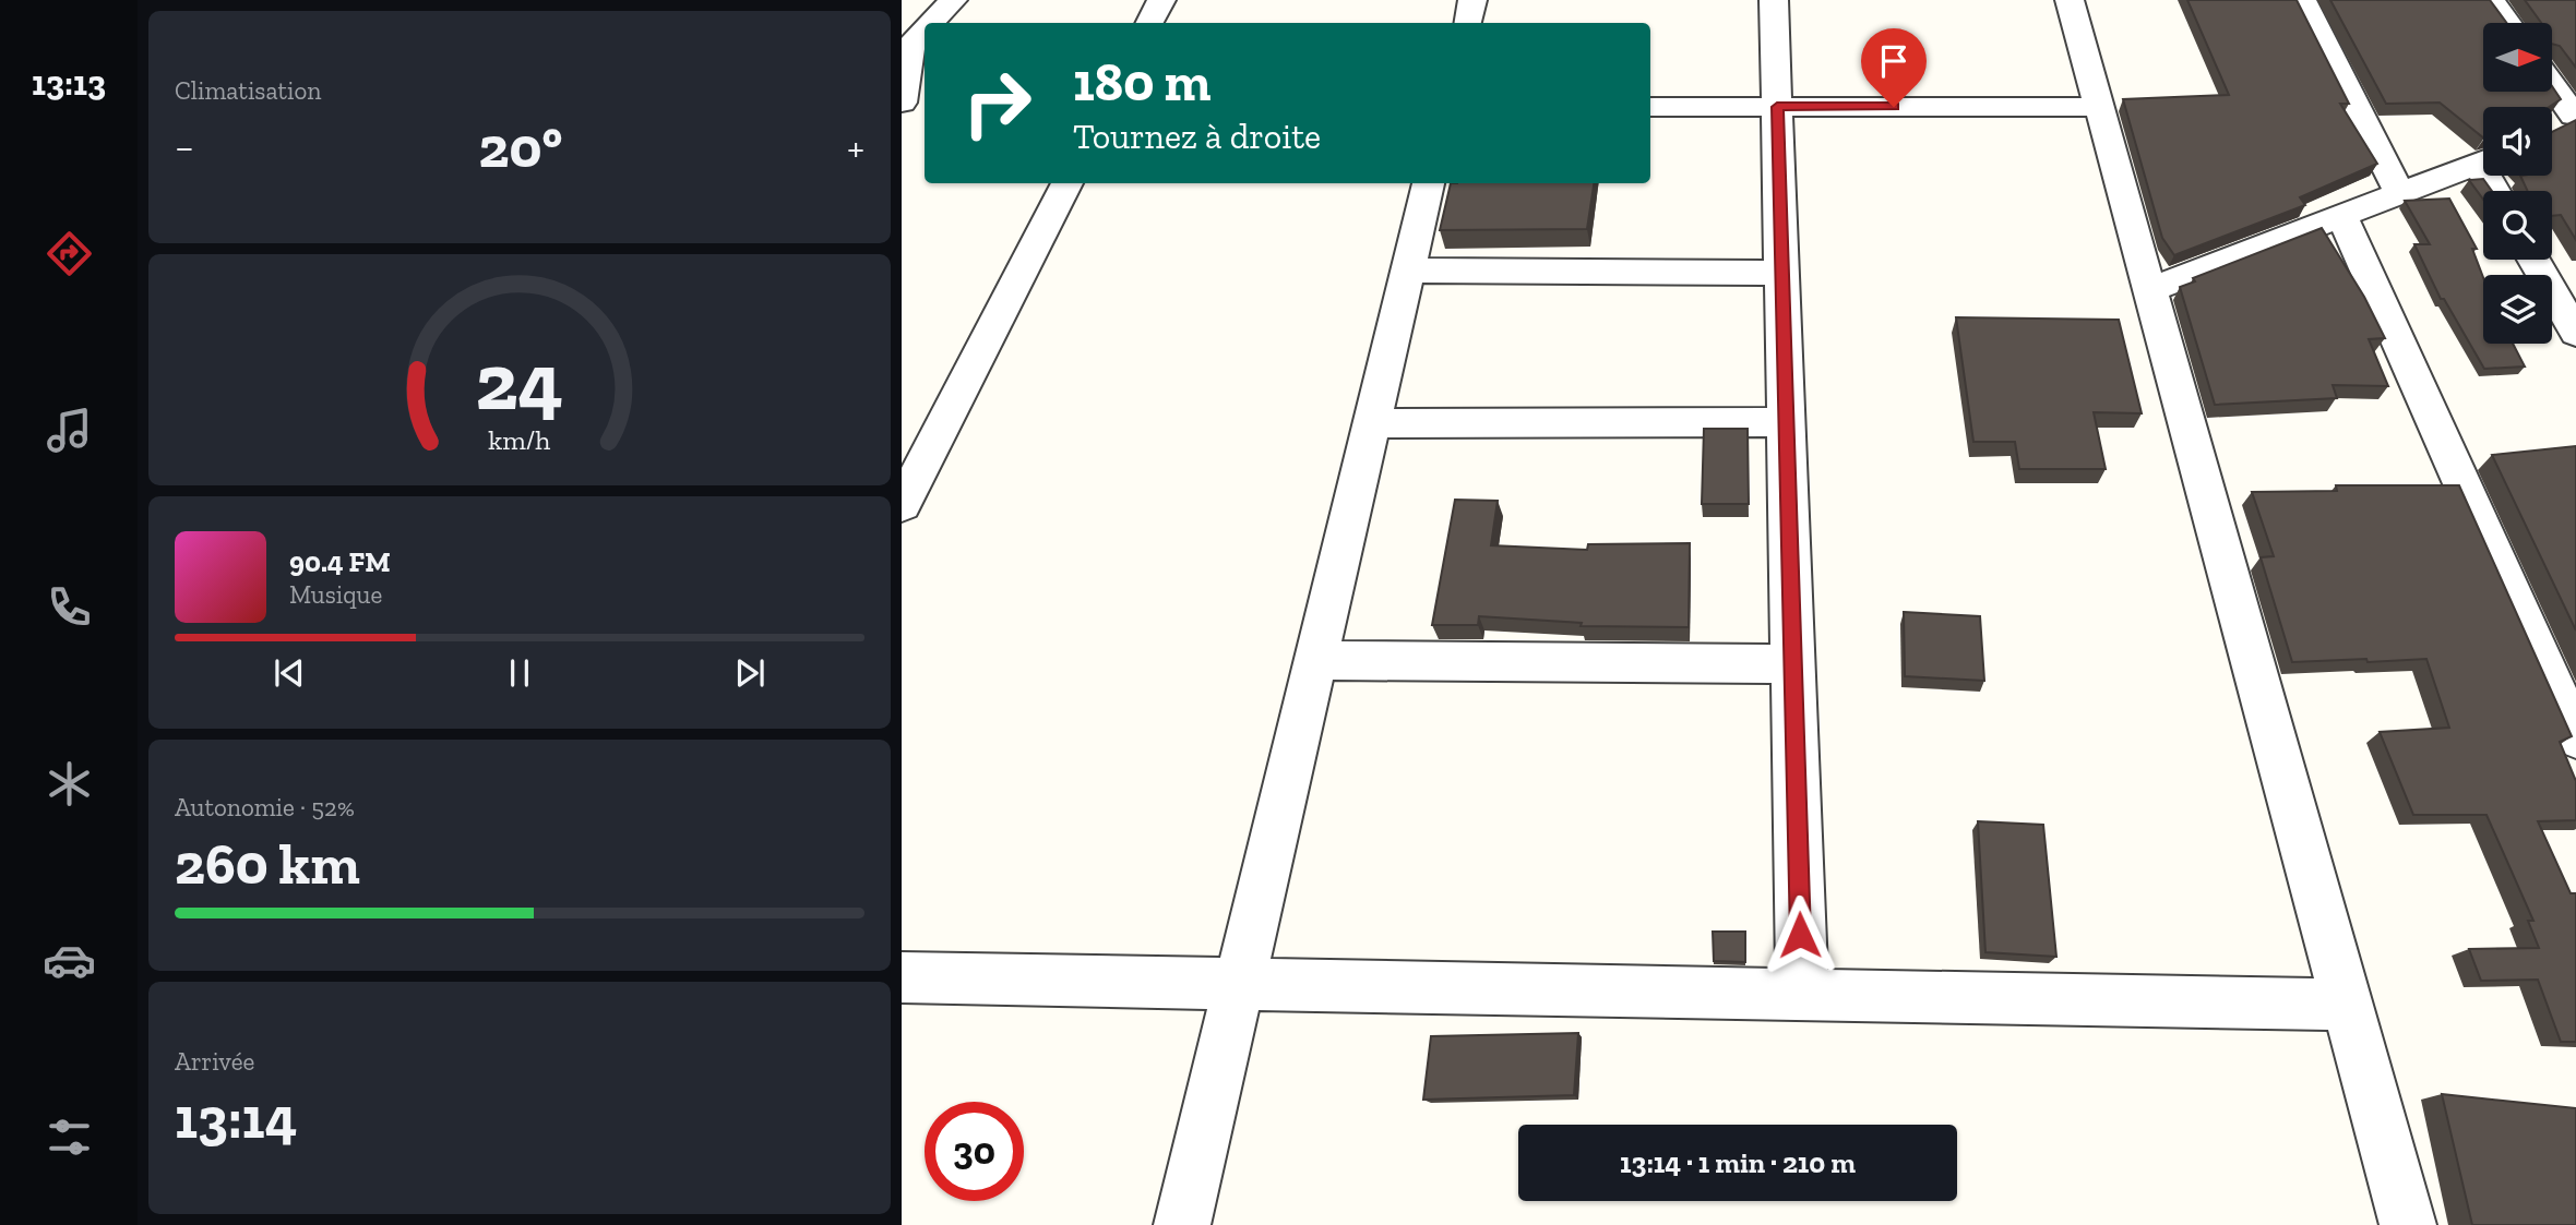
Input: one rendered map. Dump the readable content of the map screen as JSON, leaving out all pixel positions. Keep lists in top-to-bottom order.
{
  "north": "right",
  "page": {
    "tabs": "13:13",
    "tile": [
      "Climatisation",
      ["Autonomie · 52%", "260 km"],
      ["Arrivée", "13:14"]
    ],
    "turn": ["180 m", "Tournez à droite"],
    "heat": ["−", "20°", "+"],
    "song": ["90.4 FM", "Musique"],
    "limit": "30",
    "trip": "13:14 · 1 min · 210 m",
    "gauge": ["24", "km/h"]
  }
}
